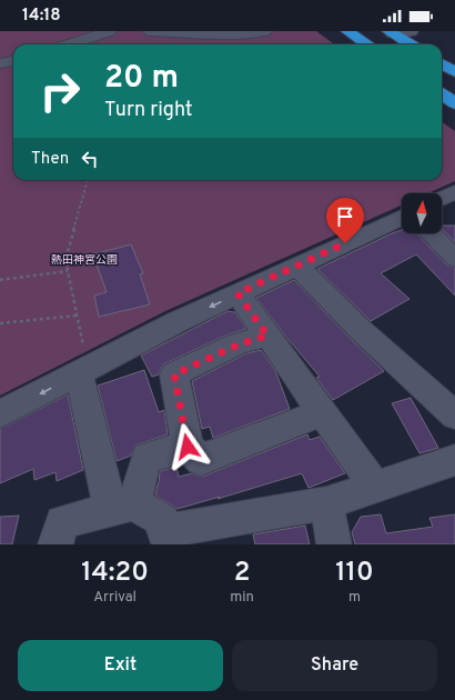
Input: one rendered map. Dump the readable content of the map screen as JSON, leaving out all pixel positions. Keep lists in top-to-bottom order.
{
  "parks": ["熱田神宮公園"],
  "north": "top",
  "page": {
    "status": "14:18",
    "turn": ["20 m", "Turn right"],
    "then": "Then",
    "eta": [
      "14:20",
      "Arrival",
      "2",
      "min",
      "110",
      "m"
    ],
    "buttons": ["Exit", "Share"]
  }
}
